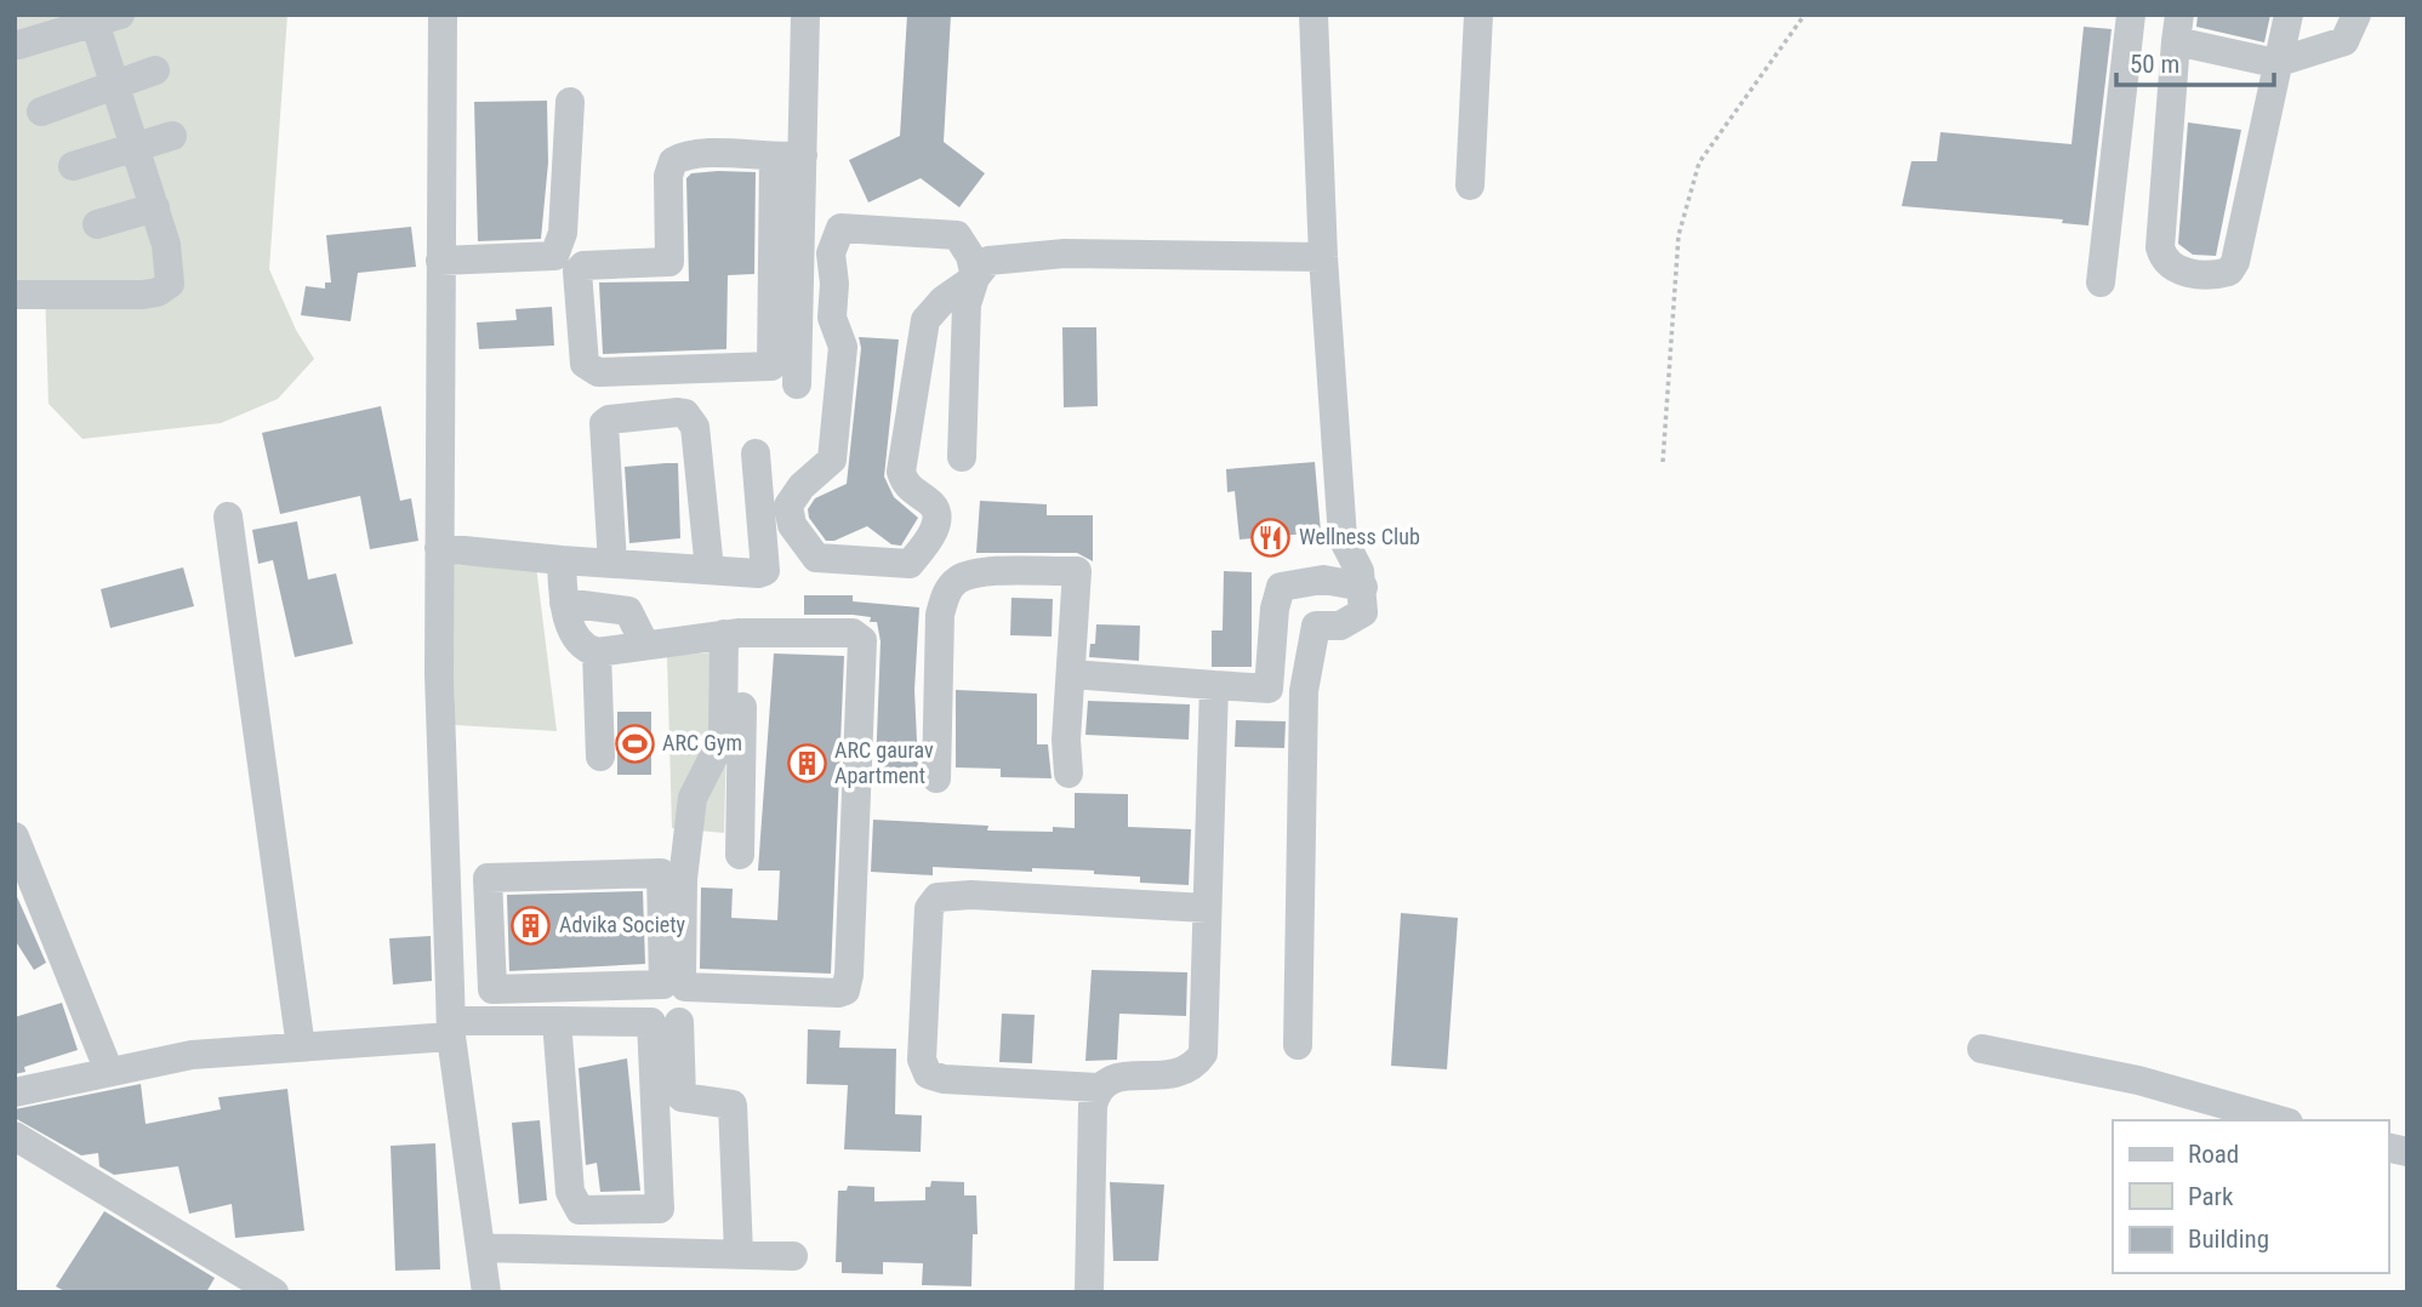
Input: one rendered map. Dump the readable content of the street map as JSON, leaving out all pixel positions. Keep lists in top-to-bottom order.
{
  "places": {
    "restaurant": ["Wellness Club"],
    "sports": ["ARC Gym"],
    "building": ["ARC gaurav Apartment", "Advika Society"]
  },
  "legend": ["Road", "Park", "Building"],
  "scale_bar": "50 m"
}
